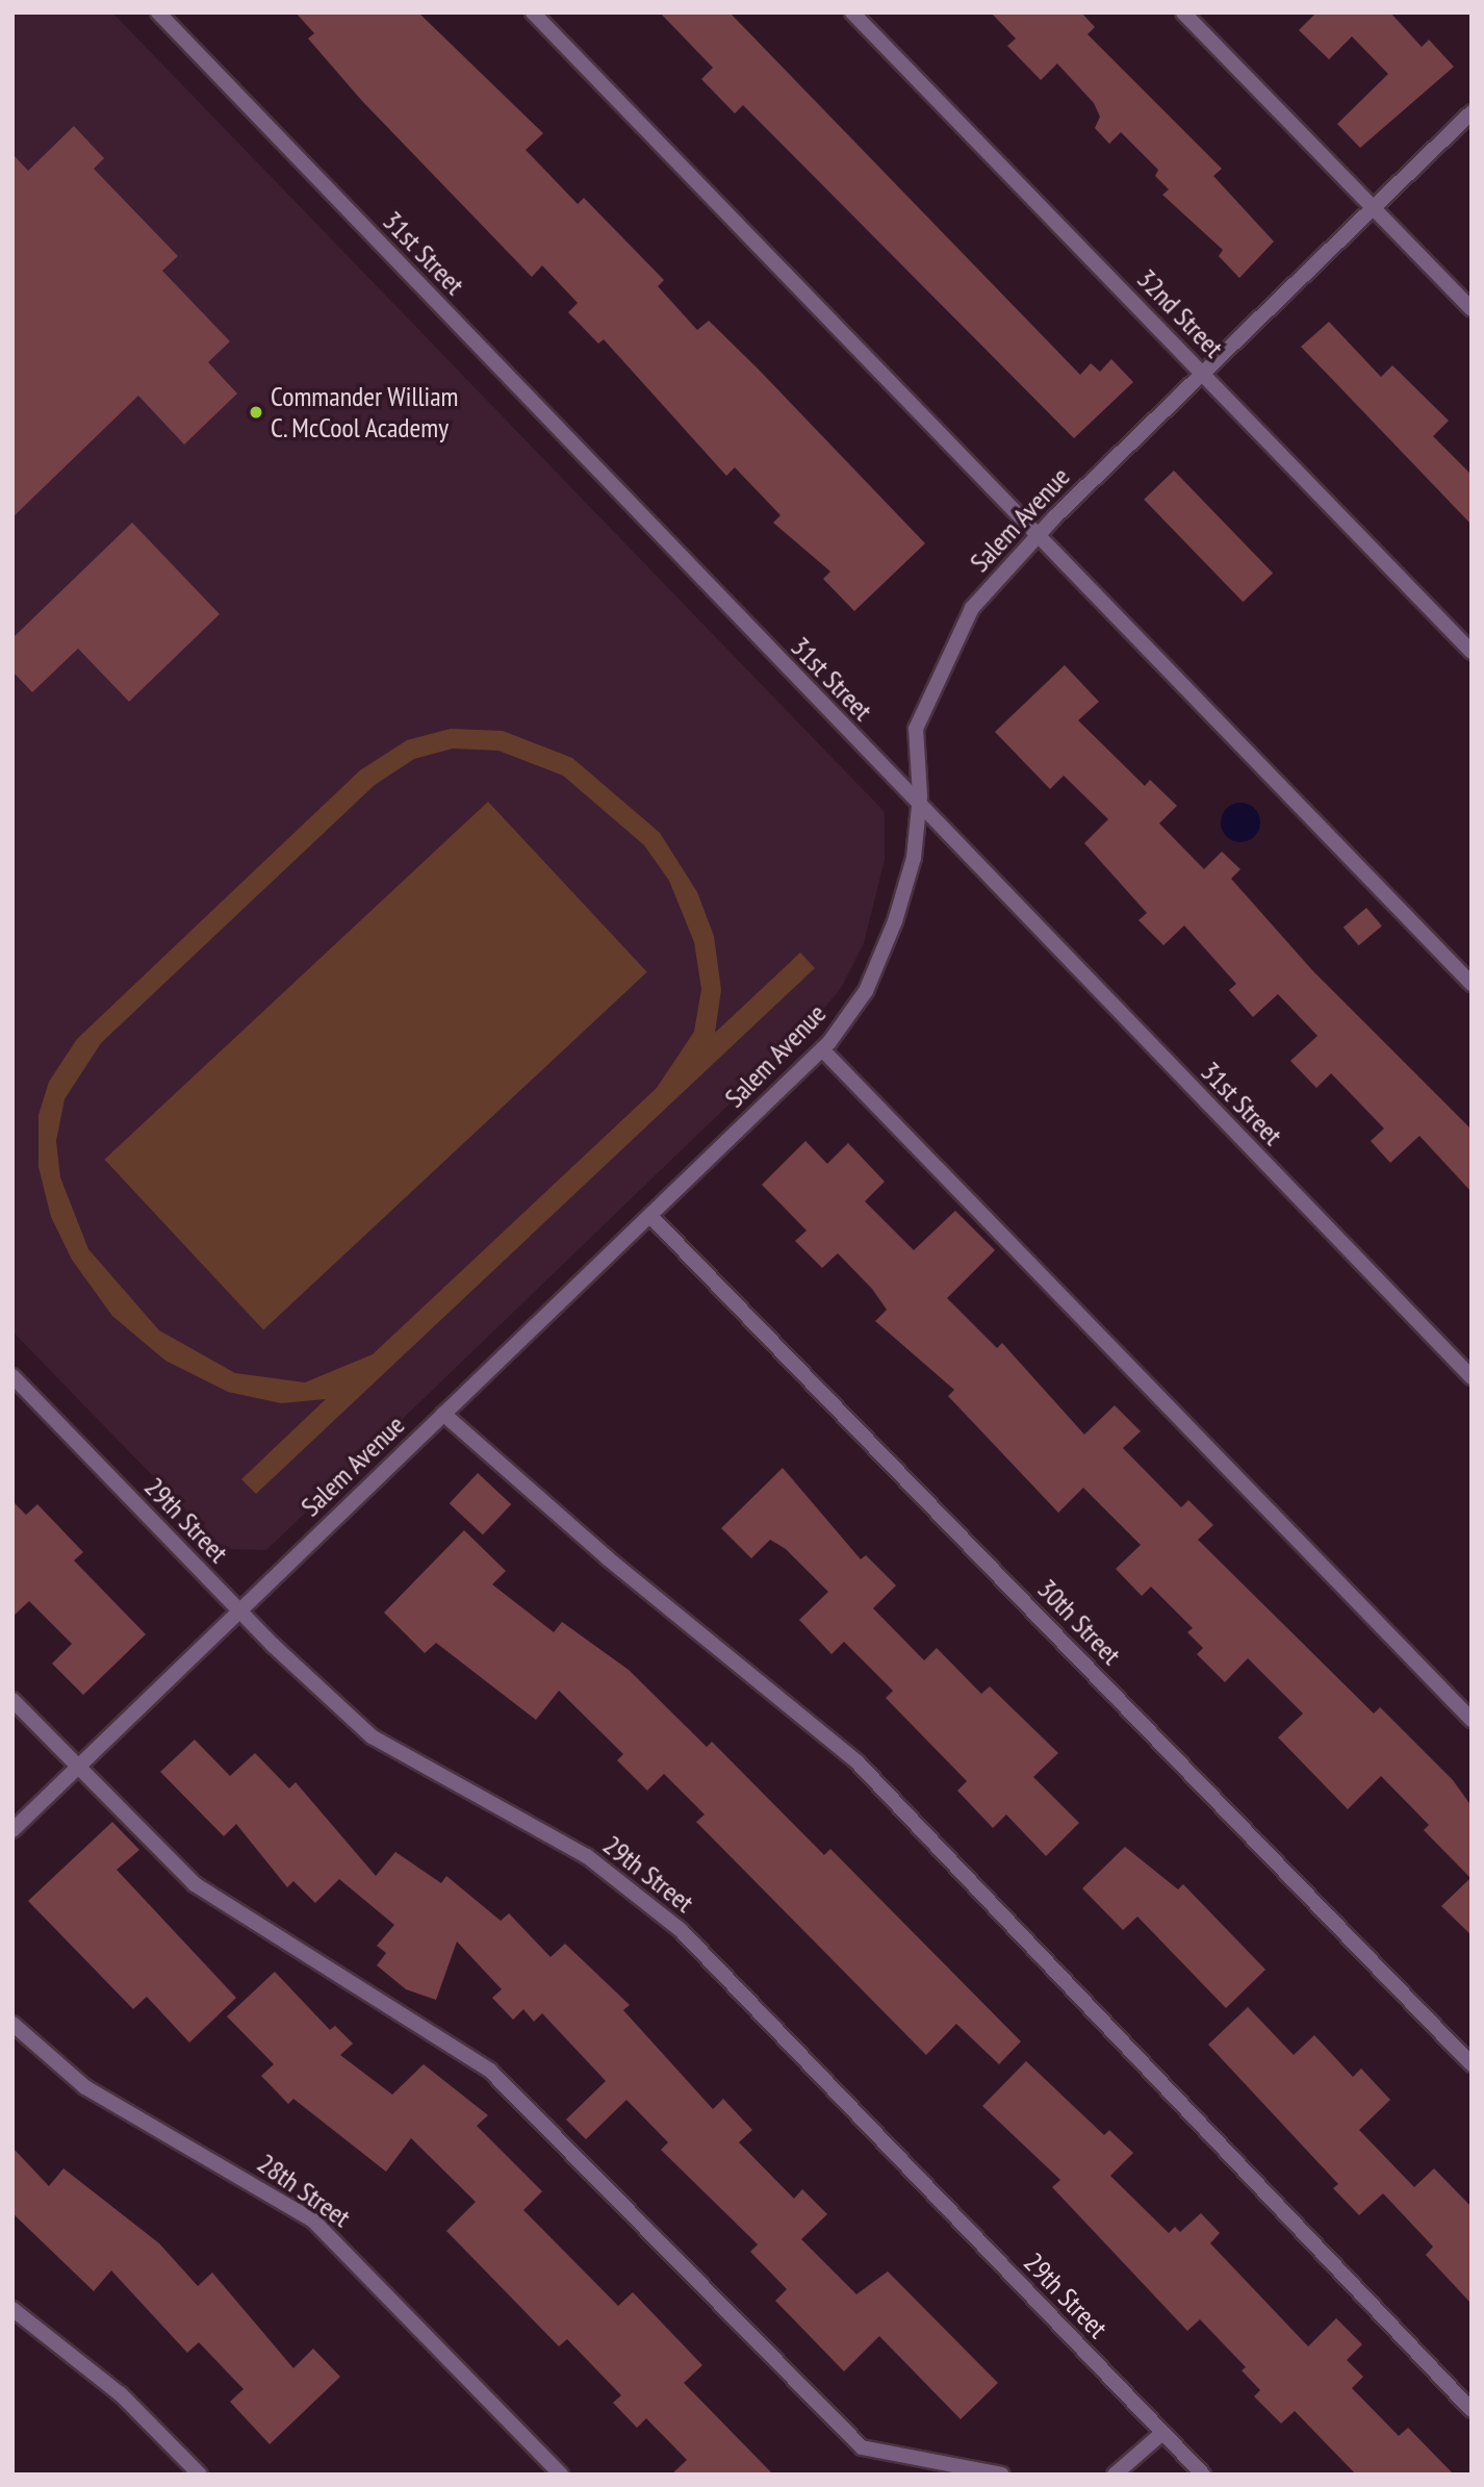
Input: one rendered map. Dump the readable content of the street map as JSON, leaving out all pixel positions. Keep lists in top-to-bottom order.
{
  "streets": {
    "street": [
      "31st Street",
      "32nd Street",
      "Salem Avenue",
      "29th Street",
      "30th Street",
      "28th Street"
    ]
  },
  "crossings": [
    ["31st Street", "Salem Avenue"],
    ["32nd Street", "Salem Avenue"],
    ["Salem Avenue", "29th Street"],
    ["Salem Avenue", "30th Street"]
  ],
  "places": ["Commander William C. McCool Academy"]
}
